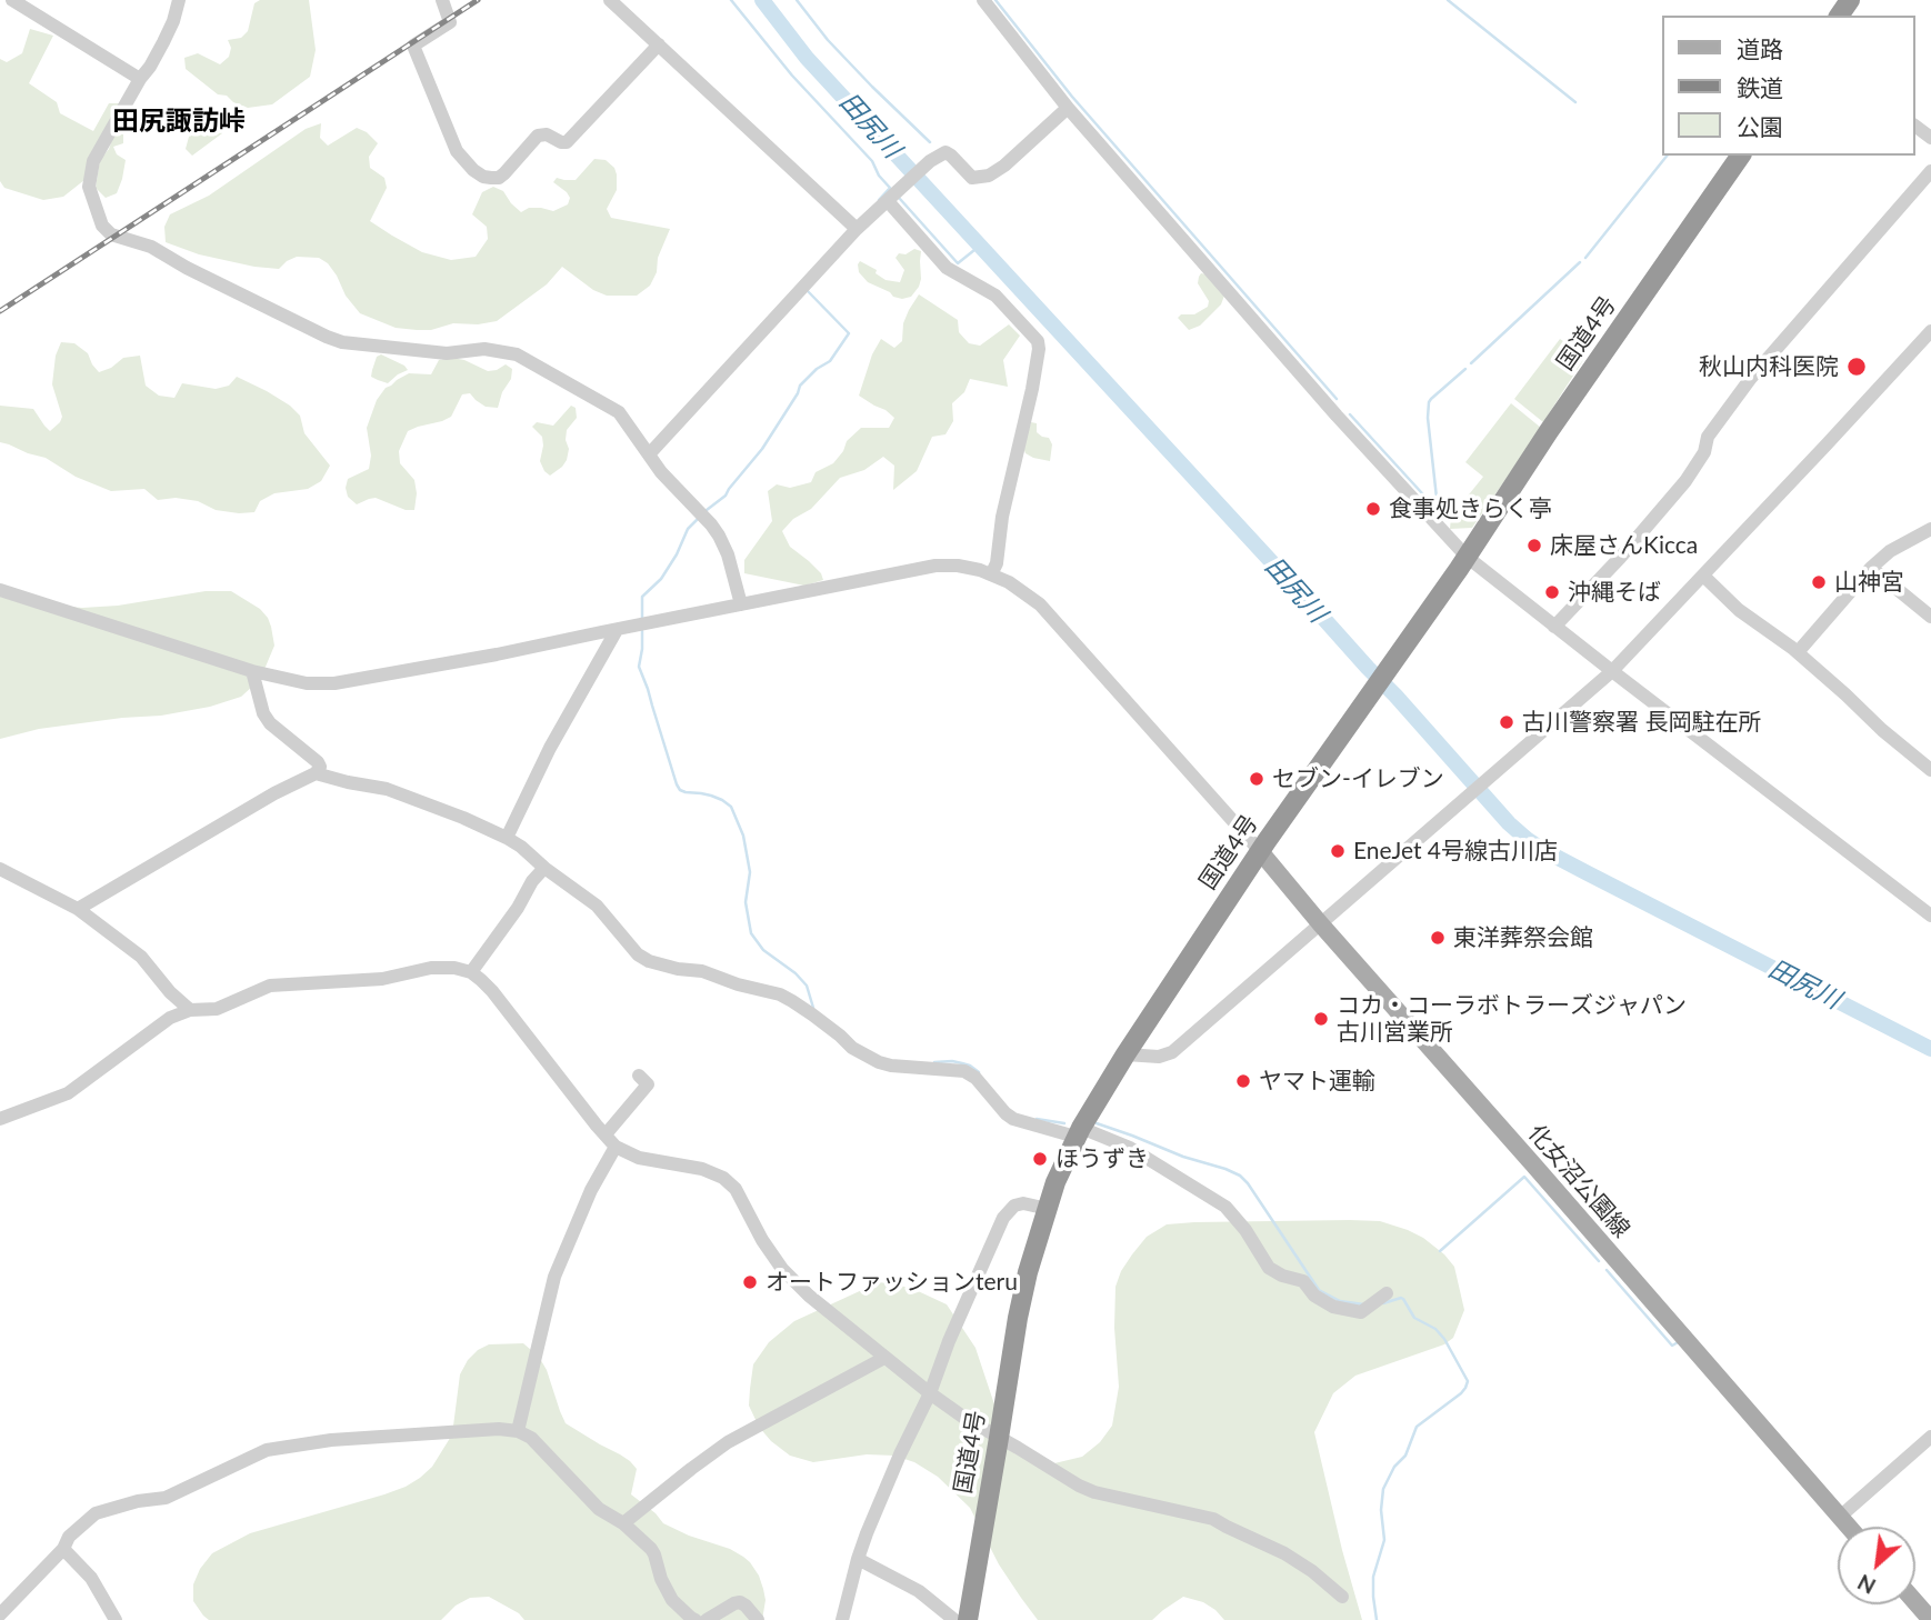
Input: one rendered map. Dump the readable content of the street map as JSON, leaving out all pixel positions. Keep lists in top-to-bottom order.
{
  "streets": {
    "highway": ["国道4号"],
    "main road": ["化女沼公園線"]
  },
  "crossings": [
    ["国道4号", "化女沼公園線"]
  ],
  "districts": ["田尻諏訪峠"],
  "water": ["田尻川"],
  "places": [
    "秋山内科医院",
    "食事処きらく亭",
    "床屋さんKicca",
    "山神宮",
    "沖縄そば",
    "古川警察署 長岡駐在所",
    "セブン-イレブン",
    "EneJet 4号線古川店",
    "東洋葬祭会館",
    "コカ・コーラボトラーズジャパン 古川営業所",
    "ヤマト運輸",
    "ほうずき",
    "オートファッションteru"
  ],
  "legend": ["道路", "鉄道", "公園"],
  "north": "bottom left"
}
